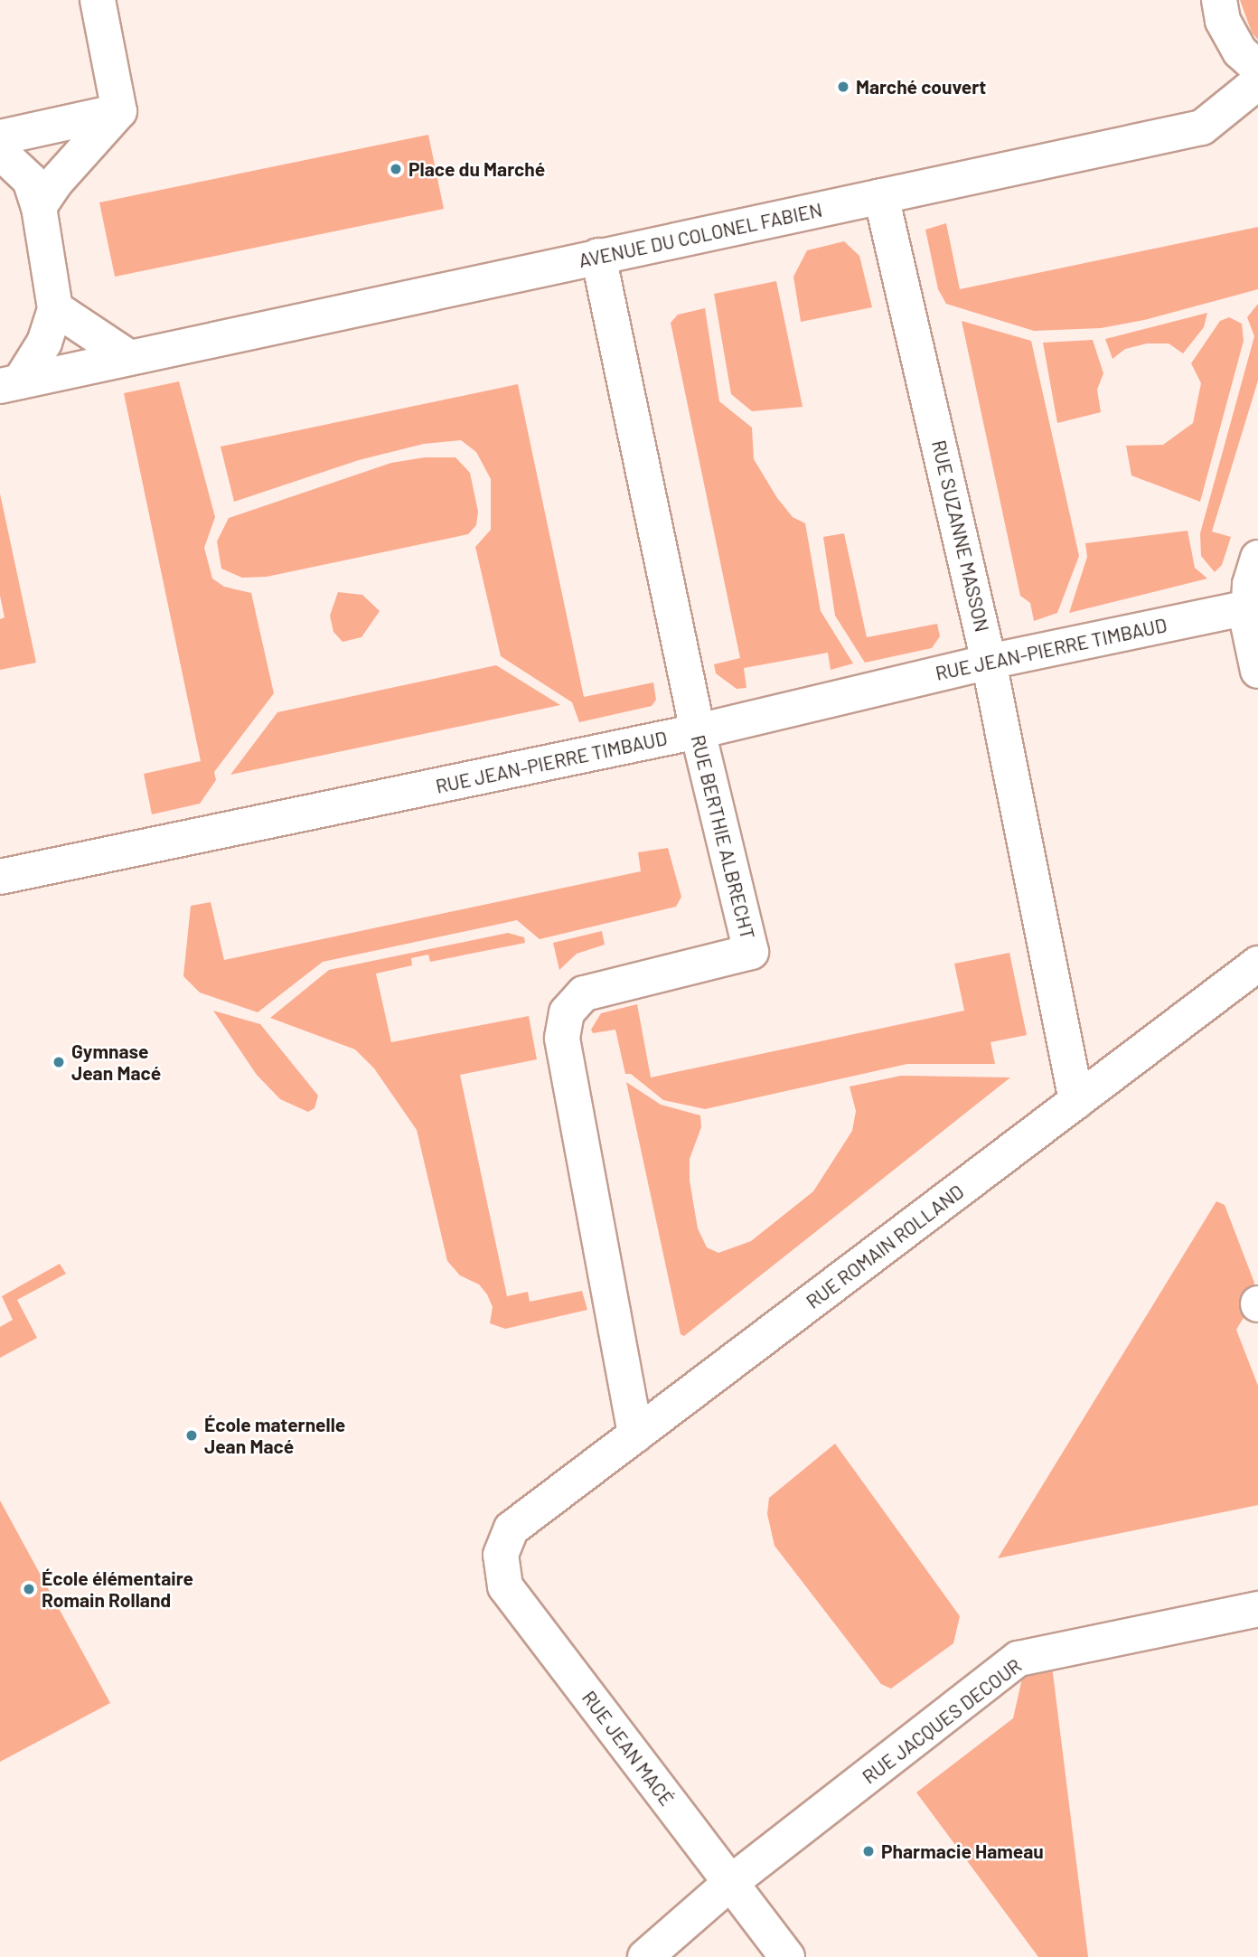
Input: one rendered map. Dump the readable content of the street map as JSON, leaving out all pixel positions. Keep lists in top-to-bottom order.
{
  "streets": {
    "street": [
      "AVENUE DU COLONEL FABIEN",
      "RUE SUZANNE MASSON",
      "RUE JEAN-PIERRE TIMBAUD",
      "RUE BERTHIE ALBRECHT",
      "RUE ROMAIN ROLLAND",
      "RUE JACQUES DECOUR",
      "RUE JEAN MACÉ"
    ]
  },
  "crossings": [
    ["AVENUE DU COLONEL FABIEN", "RUE SUZANNE MASSON"],
    ["AVENUE DU COLONEL FABIEN", "RUE BERTHIE ALBRECHT"],
    ["RUE SUZANNE MASSON", "RUE JEAN-PIERRE TIMBAUD"],
    ["RUE SUZANNE MASSON", "RUE ROMAIN ROLLAND"],
    ["RUE JEAN-PIERRE TIMBAUD", "RUE BERTHIE ALBRECHT"],
    ["RUE BERTHIE ALBRECHT", "RUE ROMAIN ROLLAND"],
    ["RUE ROMAIN ROLLAND", "RUE JEAN MACÉ"],
    ["RUE JACQUES DECOUR", "RUE JEAN MACÉ"]
  ],
  "places": [
    "Marché couvert",
    "Place du Marché",
    "Gymnase Jean Macé",
    "École maternelle Jean Macé",
    "École élémentaire Romain Rolland",
    "Pharmacie Hameau"
  ]
}
